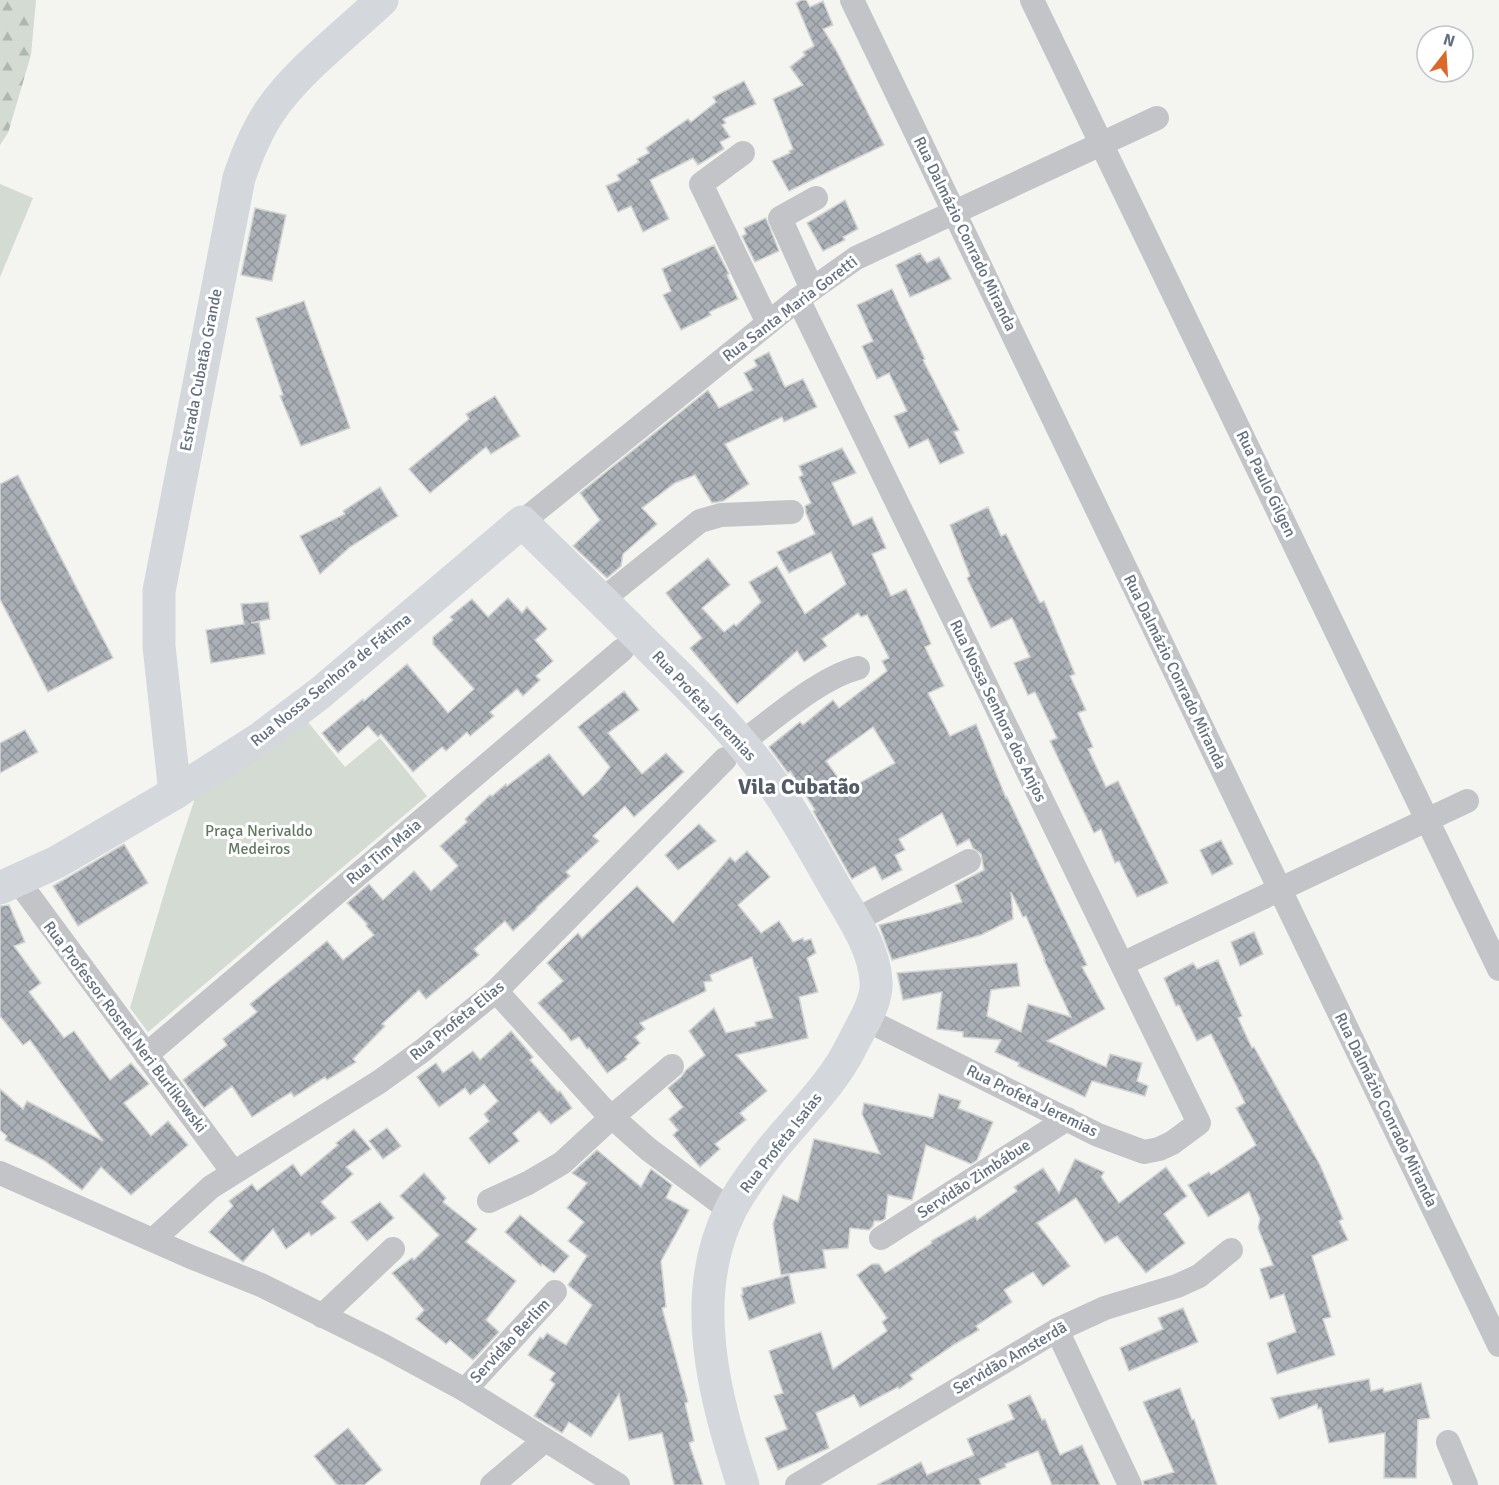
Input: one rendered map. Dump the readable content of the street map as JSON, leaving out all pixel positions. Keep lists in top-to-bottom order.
{
  "streets": {
    "street": [
      "Rua Dalmázio Conrado Miranda",
      "Rua Santa Maria Goretti",
      "Estrada Cubatão Grande",
      "Rua Paulo Gilgen",
      "Rua Nossa Senhora de Fátima",
      "Rua Profeta Jeremias",
      "Rua Nossa Senhora dos Anjos",
      "Rua Tim Maia",
      "Rua Profeta Elias",
      "Rua Professor Rosnel Neri Burlikowski",
      "Rua Profeta Isaías",
      "Servidão Zimbábue",
      "Servidão Berlim",
      "Servidão Amsterdã"
    ]
  },
  "crossings": [
    ["Rua Dalmázio Conrado Miranda", "Rua Santa Maria Goretti"],
    ["Rua Santa Maria Goretti", "Rua Paulo Gilgen"],
    ["Rua Santa Maria Goretti", "Rua Nossa Senhora de Fátima"],
    ["Rua Santa Maria Goretti", "Rua Profeta Jeremias"],
    ["Rua Santa Maria Goretti", "Rua Nossa Senhora dos Anjos"],
    ["Estrada Cubatão Grande", "Rua Nossa Senhora de Fátima"],
    ["Rua Nossa Senhora de Fátima", "Rua Profeta Jeremias"],
    ["Rua Nossa Senhora de Fátima", "Rua Professor Rosnel Neri Burlikowski"],
    ["Rua Profeta Jeremias", "Rua Nossa Senhora dos Anjos"],
    ["Rua Profeta Jeremias", "Rua Tim Maia"],
    ["Rua Profeta Jeremias", "Rua Profeta Elias"],
    ["Rua Profeta Jeremias", "Rua Profeta Isaías"],
    ["Rua Profeta Jeremias", "Servidão Zimbábue"],
    ["Rua Tim Maia", "Rua Professor Rosnel Neri Burlikowski"],
    ["Rua Profeta Elias", "Rua Professor Rosnel Neri Burlikowski"]
  ],
  "districts": ["Vila Cubatão"],
  "parks": ["Praça Nerivaldo Medeiros"],
  "north": "top"
}
